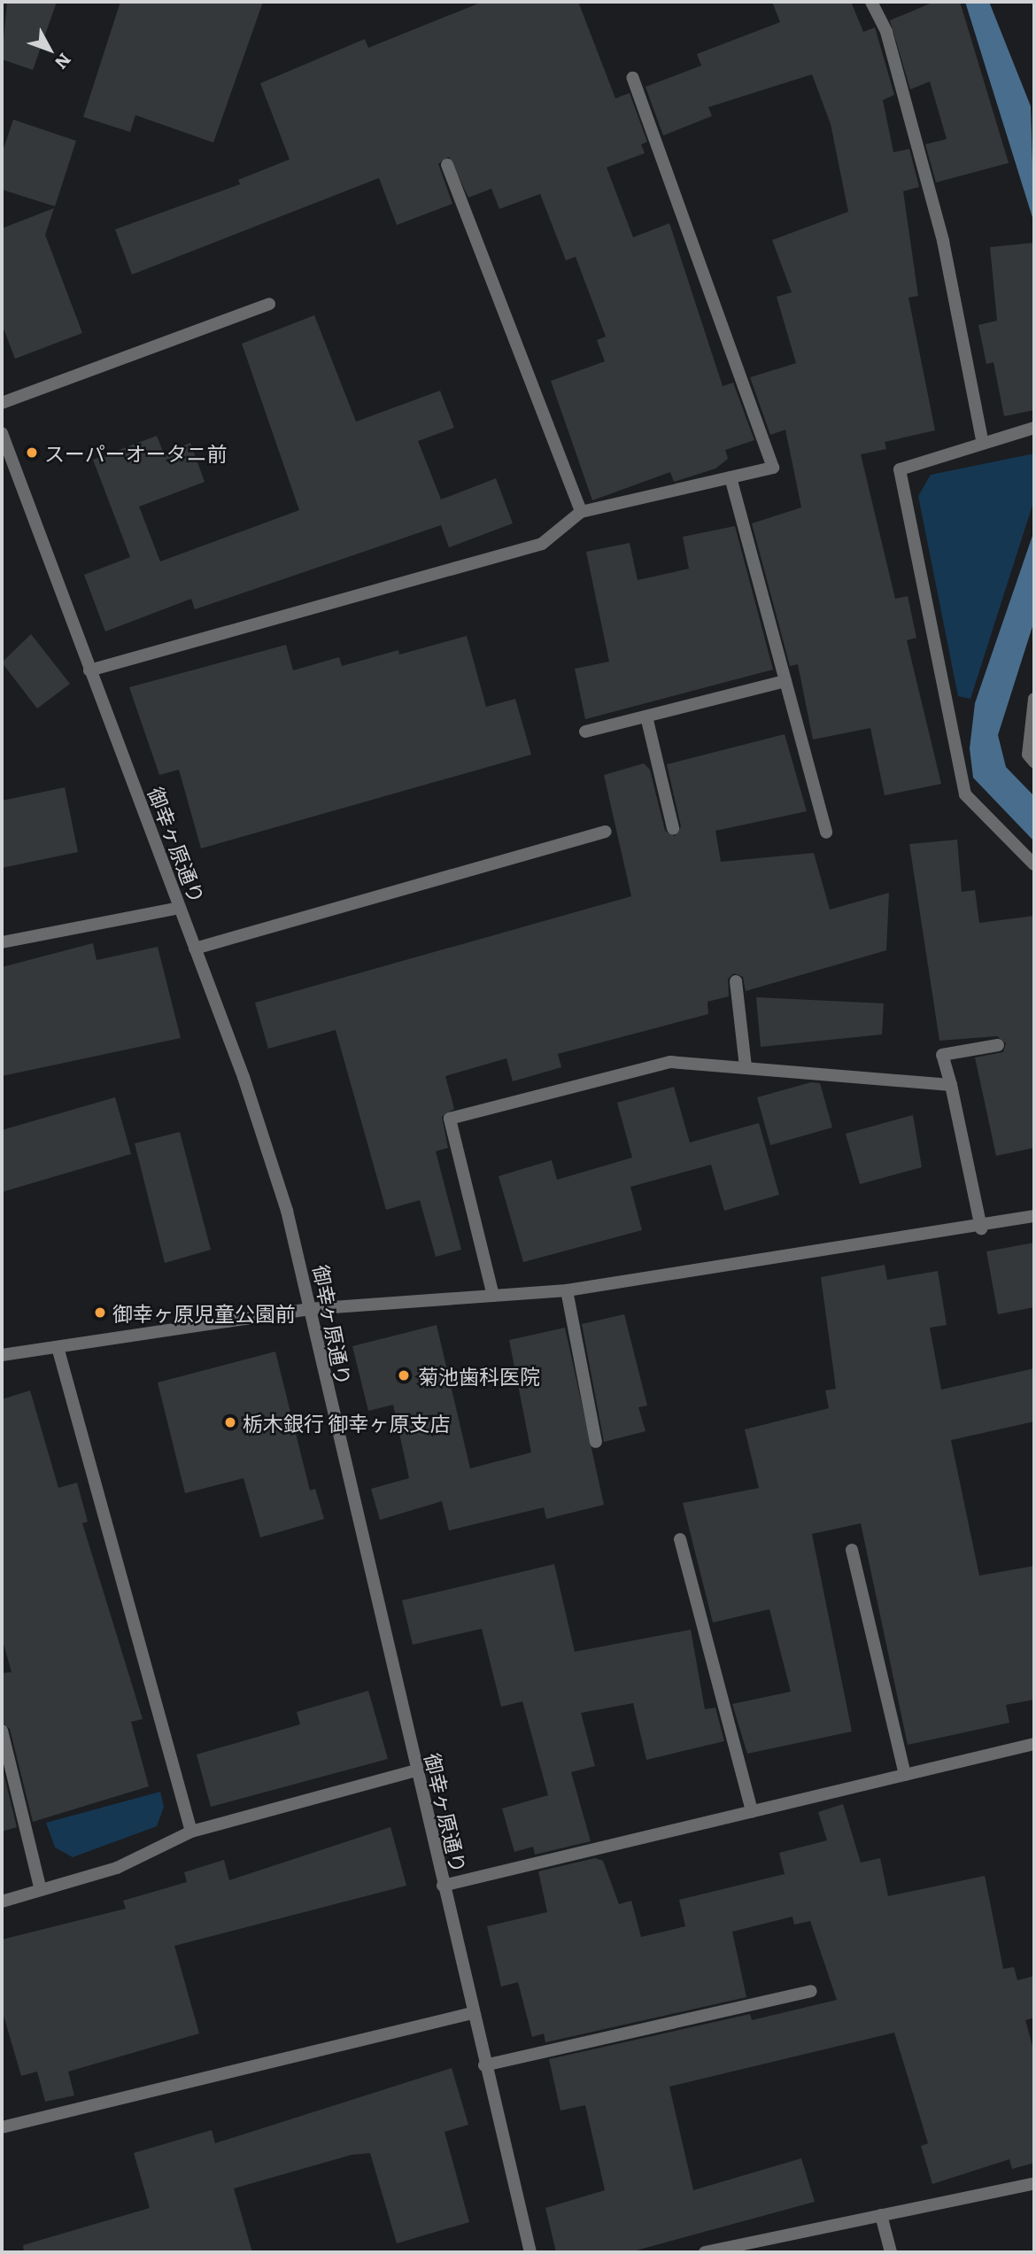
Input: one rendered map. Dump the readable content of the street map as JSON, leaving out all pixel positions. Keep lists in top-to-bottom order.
{
  "streets": {
    "street": ["御幸ヶ原通り"]
  },
  "places": [
    "スーパーオータニ前",
    "御幸ヶ原児童公園前",
    "菊池歯科医院",
    "栃木銀行 御幸ヶ原支店"
  ],
  "north": "bottom right"
}
